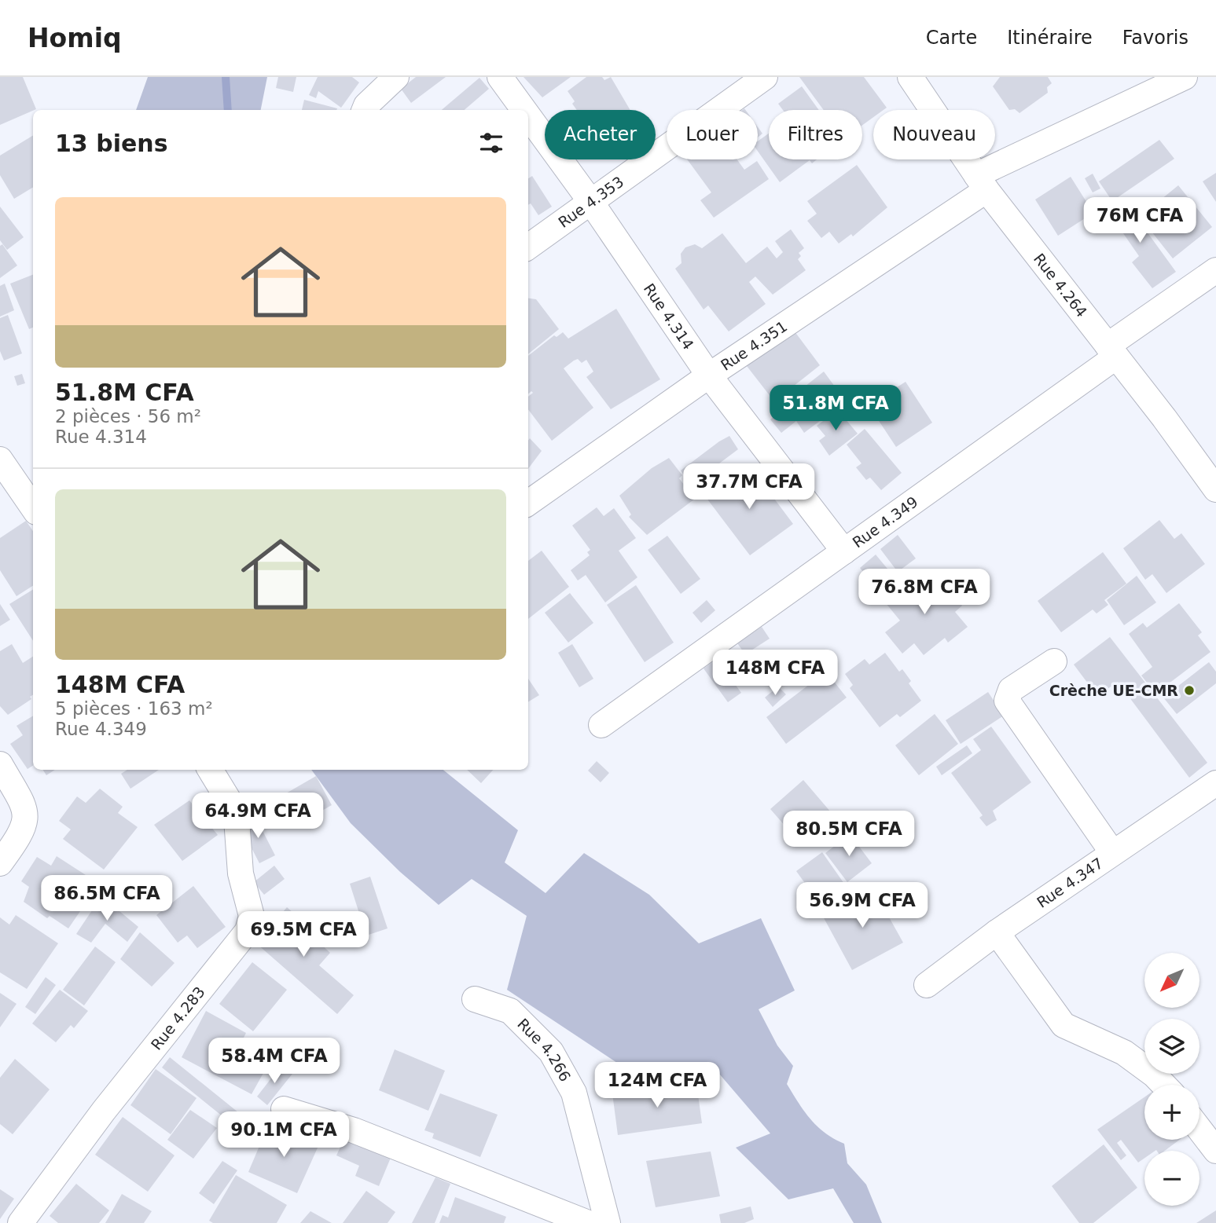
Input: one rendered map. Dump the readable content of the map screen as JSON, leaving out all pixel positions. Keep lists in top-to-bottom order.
{
  "streets": {
    "street": [
      "Rue 4.353",
      "Rue 4.264",
      "Rue 4.314",
      "Rue 4.351",
      "Rue 4.349",
      "Rue 4.347",
      "Rue 4.283",
      "Rue 4.266"
    ]
  },
  "crossings": [
    ["Rue 4.353", "Rue 4.314"],
    ["Rue 4.264", "Rue 4.351"],
    ["Rue 4.264", "Rue 4.349"],
    ["Rue 4.314", "Rue 4.351"],
    ["Rue 4.314", "Rue 4.349"]
  ],
  "places": ["Crèche UE-CMR"],
  "north": "bottom left",
  "page": {
    "header": "Homiq",
    "nav": ["Carte", "Itinéraire", "Favoris"],
    "chip": [
      "Acheter",
      "Louer",
      "Filtres",
      "Nouveau"
    ],
    "heading": "13 biens",
    "list": [
      {
        "name": "51.8M CFA",
        "note": "2 pièces · 56 m² · Rue 4.314"
      },
      {
        "name": "148M CFA",
        "note": "5 pièces · 163 m² · Rue 4.349"
      }
    ],
    "price": [
      "76M CFA",
      "51.8M CFA",
      "37.7M CFA",
      "76.8M CFA",
      "148M CFA",
      "64.9M CFA",
      "80.5M CFA",
      "86.5M CFA",
      "56.9M CFA",
      "69.5M CFA",
      "58.4M CFA",
      "124M CFA",
      "90.1M CFA"
    ],
    "map_buttons": ["+", "−"]
  }
}
